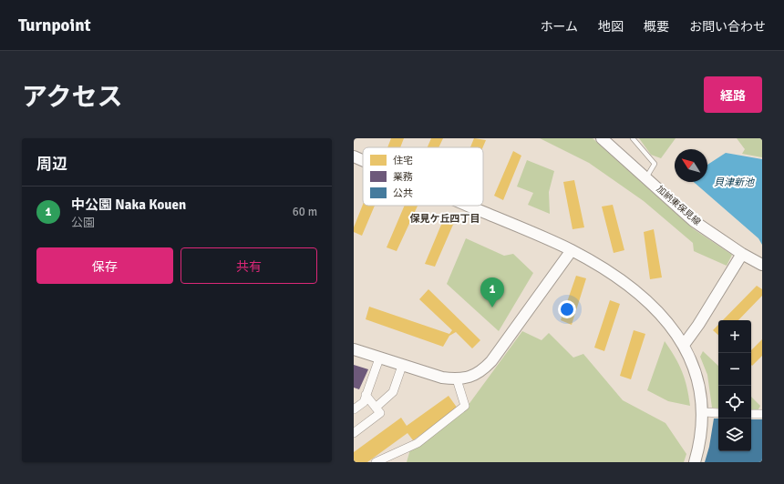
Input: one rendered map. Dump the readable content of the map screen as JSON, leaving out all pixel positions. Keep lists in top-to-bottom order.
{
  "streets": {
    "street": ["加納東保見線"]
  },
  "districts": ["保見ケ丘四丁目"],
  "water": ["貝津新池"],
  "legend": ["住宅", "業務", "公共"],
  "north": "top left",
  "page": {
    "header": "Turnpoint",
    "nav": [
      "ホーム",
      "地図",
      "概要",
      "お問い合わせ"
    ],
    "title": "アクセス",
    "buttons": [
      "経路",
      ["保存", "共有"]
    ],
    "heading": "周辺",
    "list": [
      {
        "mark": "1",
        "name": "中公園 Naka Kouen",
        "note": "公園",
        "value": "60 m"
      }
    ],
    "pins": "1",
    "map_buttons": ["+", "−"]
  }
}
